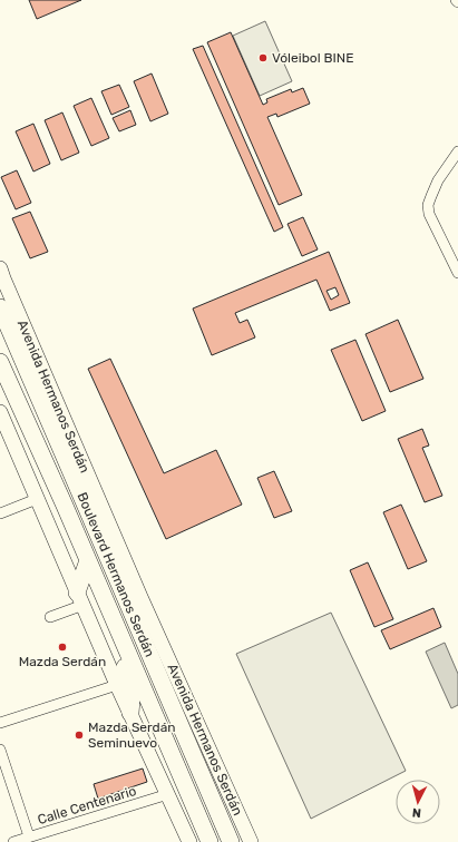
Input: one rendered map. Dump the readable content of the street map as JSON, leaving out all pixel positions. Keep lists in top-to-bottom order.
{
  "streets": {
    "main road": ["Avenida Hermanos Serdán", "Boulevard Hermanos Serdán"],
    "street": ["Calle Centenario"]
  },
  "places": ["Vóleibol BINE", "Mazda Serdán", "Mazda Serdán Seminuevo"],
  "north": "bottom"
}
